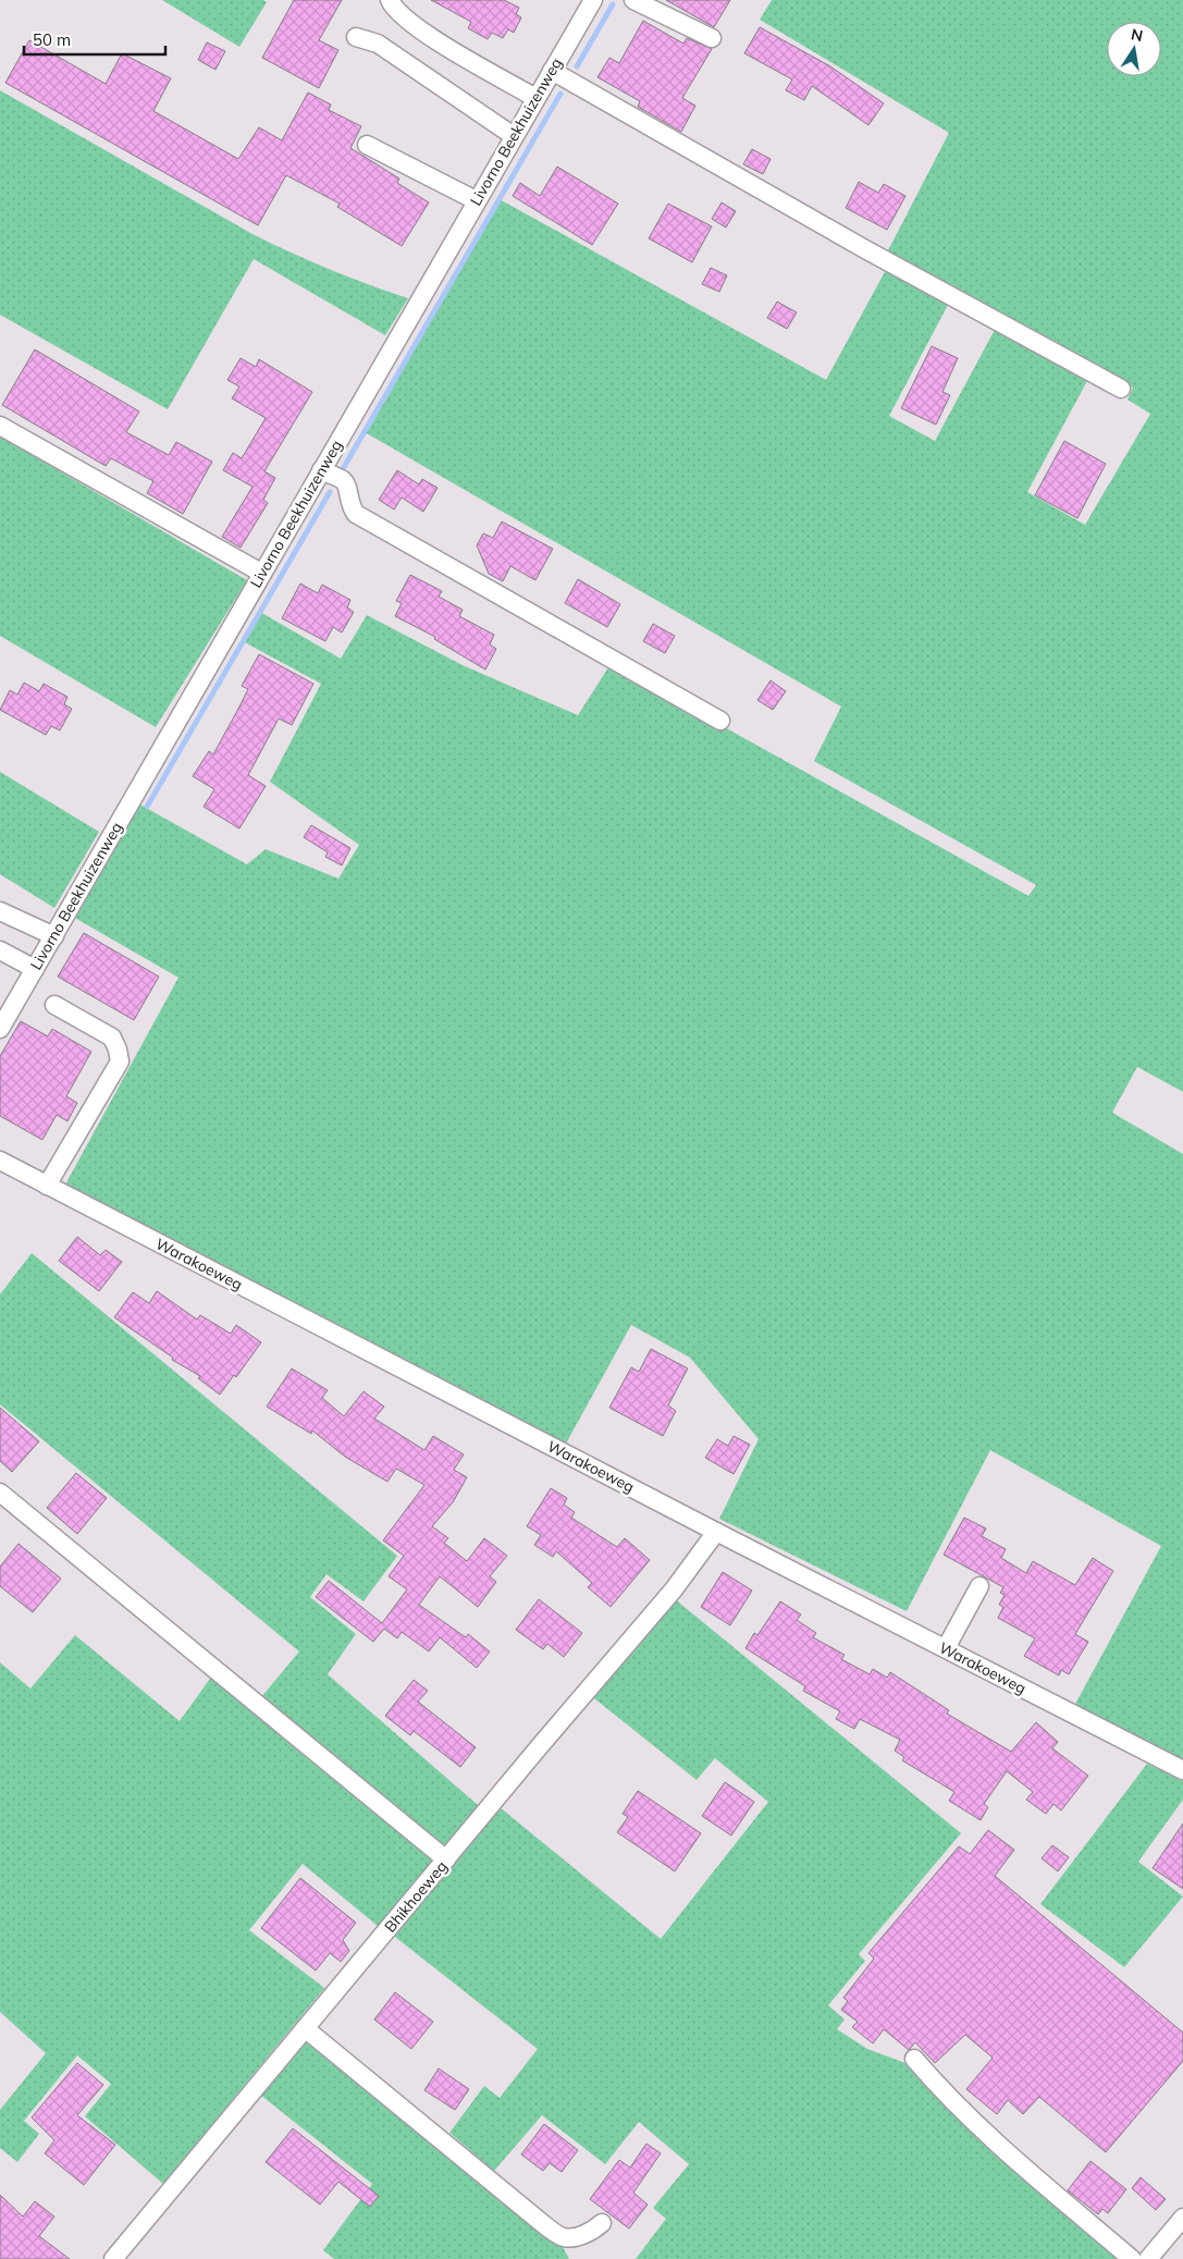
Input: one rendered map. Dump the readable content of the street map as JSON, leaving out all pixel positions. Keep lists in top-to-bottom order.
{
  "streets": {
    "street": ["Livorno Beekhuizenweg", "Warakoeweg", "Bhikhoeweg"]
  },
  "crossings": [
    ["Warakoeweg", "Bhikhoeweg"]
  ],
  "scale_bar": "50 m",
  "north": "top"
}
